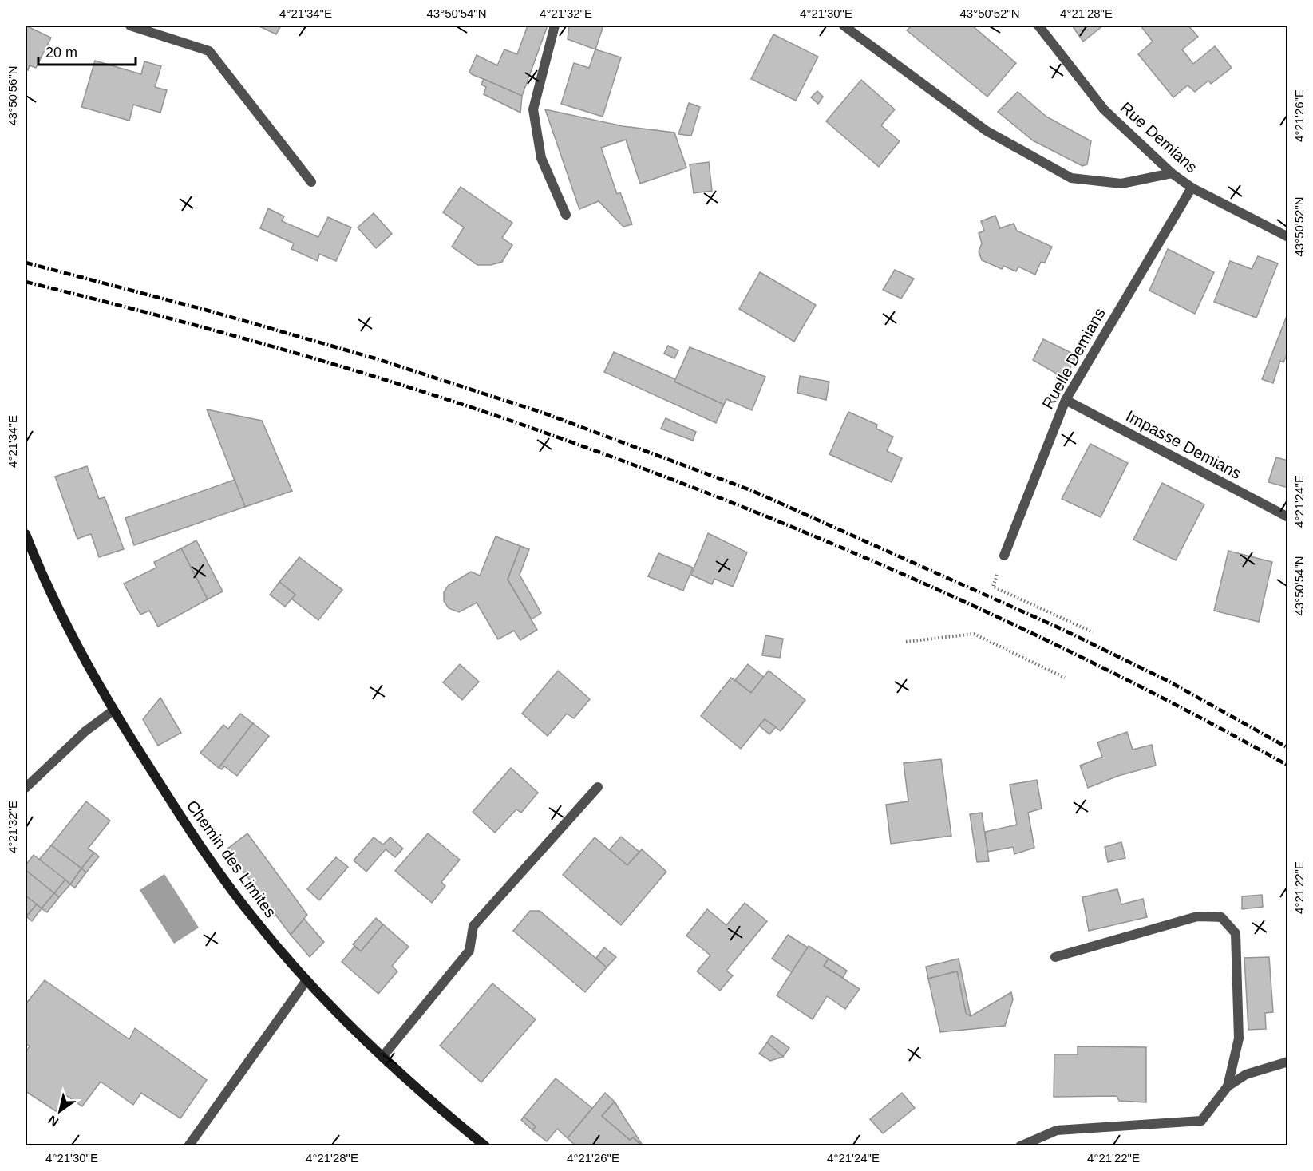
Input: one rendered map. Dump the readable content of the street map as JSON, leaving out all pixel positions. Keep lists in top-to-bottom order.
{
  "streets": {
    "street": [
      "Rue Demians",
      "Ruelle Demians",
      "Impasse Demians",
      "Chemin des Limites"
    ]
  },
  "crossings": [
    ["Rue Demians", "Ruelle Demians"],
    ["Ruelle Demians", "Impasse Demians"]
  ],
  "scale_bar": "20 m",
  "north": "bottom left",
  "coordinates": [
    "4°21'34\"E",
    "43°50'54\"N",
    "4°21'32\"E",
    "4°21'30\"E",
    "43°50'52\"N",
    "4°21'28\"E",
    "43°50'56\"N",
    "4°21'26\"E",
    "4°21'24\"E",
    "4°21'22\"E"
  ]
}
